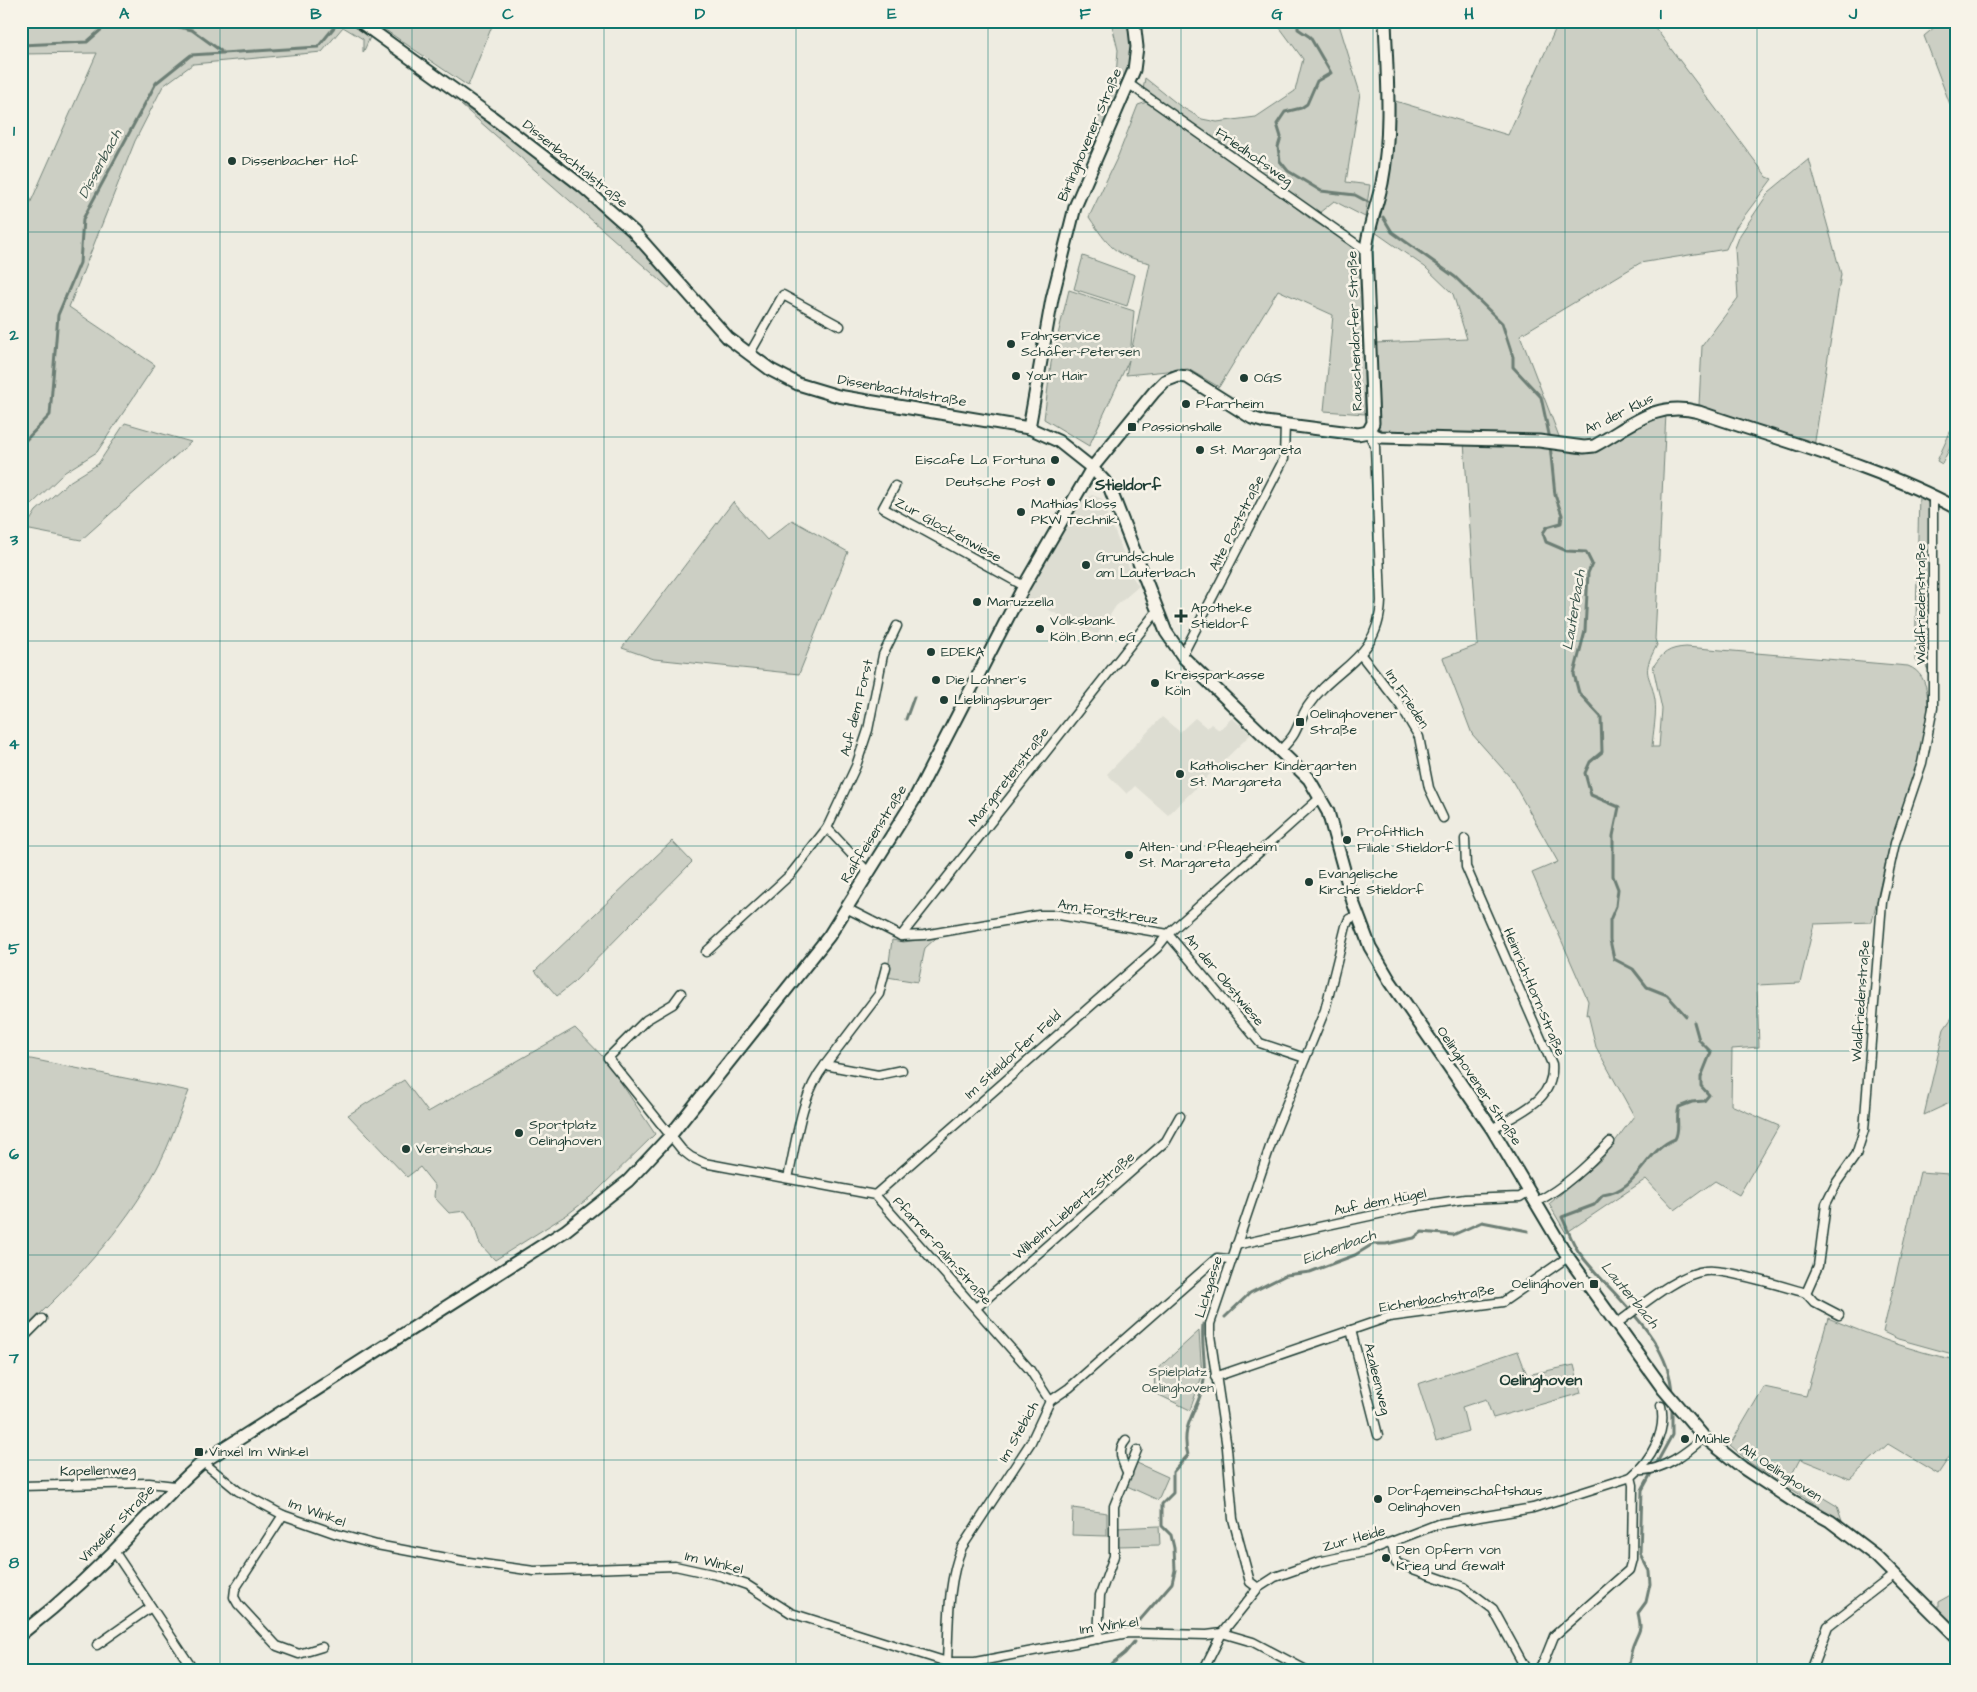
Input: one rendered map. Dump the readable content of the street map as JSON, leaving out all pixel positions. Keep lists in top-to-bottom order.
{
  "streets": {
    "main road": [
      "Birlinghovener Straße",
      "Dissenbachtalstraße",
      "Rauschendorfer Straße",
      "An der Klus",
      "Raiffeisenstraße",
      "Oelinghovener Straße",
      "Alt Oelinghoven",
      "Vinxeler Straße"
    ],
    "street": [
      "Friedhofsweg",
      "Alte Poststraße",
      "Zur Glockenwiese",
      "Waldfriedenstraße",
      "Im Frieden",
      "Auf dem Forst",
      "Margaretenstraße",
      "Am Forstkreuz",
      "An der Obstwiese",
      "Heinrich-Horn-Straße",
      "Im Stieldorfer Feld",
      "Auf dem Hügel",
      "Wilhelm-Liebertz-Straße",
      "Pfarrer-Palm-Straße",
      "Lichgasse",
      "Eichenbachstraße",
      "Azaleenweg",
      "Im Stebich",
      "Kapellenweg",
      "Im Winkel",
      "Zur Heide"
    ]
  },
  "crossings": [
    ["Birlinghovener Straße", "Friedhofsweg"],
    ["Birlinghovener Straße", "Dissenbachtalstraße"],
    ["Birlinghovener Straße", "Oelinghovener Straße"],
    ["Friedhofsweg", "Rauschendorfer Straße"],
    ["Dissenbachtalstraße", "Oelinghovener Straße"],
    ["Rauschendorfer Straße", "An der Klus"],
    ["Rauschendorfer Straße", "Im Frieden"],
    ["Rauschendorfer Straße", "Oelinghovener Straße"],
    ["An der Klus", "Alte Poststraße"],
    ["An der Klus", "Waldfriedenstraße"],
    ["An der Klus", "Raiffeisenstraße"],
    ["Alte Poststraße", "Raiffeisenstraße"],
    ["Alte Poststraße", "Oelinghovener Straße"],
    ["Zur Glockenwiese", "Raiffeisenstraße"],
    ["Margaretenstraße", "Am Forstkreuz"],
    ["Margaretenstraße", "Oelinghovener Straße"],
    ["Raiffeisenstraße", "Oelinghovener Straße"],
    ["Raiffeisenstraße", "Pfarrer-Palm-Straße"],
    ["Raiffeisenstraße", "Vinxeler Straße"],
    ["Am Forstkreuz", "An der Obstwiese"],
    ["Am Forstkreuz", "Im Stieldorfer Feld"],
    ["Am Forstkreuz", "Oelinghovener Straße"],
    ["An der Obstwiese", "Im Stieldorfer Feld"],
    ["An der Obstwiese", "Lichgasse"],
    ["Heinrich-Horn-Straße", "Oelinghovener Straße"],
    ["Im Stieldorfer Feld", "Pfarrer-Palm-Straße"],
    ["Oelinghovener Straße", "Auf dem Hügel"],
    ["Oelinghovener Straße", "Lichgasse"],
    ["Oelinghovener Straße", "Alt Oelinghoven"],
    ["Auf dem Hügel", "Lichgasse"],
    ["Wilhelm-Liebertz-Straße", "Pfarrer-Palm-Straße"],
    ["Pfarrer-Palm-Straße", "Im Stebich"],
    ["Lichgasse", "Eichenbachstraße"],
    ["Lichgasse", "Im Stebich"],
    ["Lichgasse", "Zur Heide"],
    ["Eichenbachstraße", "Azaleenweg"],
    ["Eichenbachstraße", "Alt Oelinghoven"],
    ["Im Stebich", "Im Winkel"],
    ["Kapellenweg", "Vinxeler Straße"],
    ["Alt Oelinghoven", "Zur Heide"],
    ["Im Winkel", "Vinxeler Straße"],
    ["Im Winkel", "Zur Heide"]
  ],
  "districts": ["Stieldorf", "Oelinghoven"],
  "water": ["Dissenbach", "Lauterbach", "Eichenbach"],
  "parks": ["Spielplatz Oelinghoven"],
  "places": {
    "other": [
      "Dissenbacher Hof",
      "Fahrservice Schäfer-Petersen",
      "Your Hair",
      "OGS",
      "Pfarrheim",
      "St. Margareta",
      "Eiscafe La Fortuna",
      "Deutsche Post",
      "Mathias Kloss PKW Technik",
      "Grundschule am Lauterbach",
      "Maruzzella",
      "Volksbank Köln Bonn eG",
      "EDEKA",
      "Die Lohner's",
      "Kreissparkasse Köln",
      "Lieblingsburger",
      "Katholischer Kindergarten St. Margareta",
      "Profittlich Filiale Stieldorf",
      "Alten- und Pflegeheim St. Margareta",
      "Evangelische Kirche Stieldorf",
      "Sportplatz Oelinghoven",
      "Vereinshaus",
      "Mühle",
      "Dorfgemeinschaftshaus Oelinghoven",
      "Den Opfern von Krieg und Gewalt"
    ],
    "transit": [
      "Passionshalle",
      "Oelinghovener Straße",
      "Oelinghoven",
      "Vinxel Im Winkel"
    ],
    "health": ["Apotheke Stieldorf"]
  },
  "grid": {
    "columns": [
      "A",
      "B",
      "C",
      "D",
      "E",
      "F",
      "G",
      "H",
      "I",
      "J"
    ],
    "rows": [
      "1",
      "2",
      "3",
      "4",
      "5",
      "6",
      "7",
      "8"
    ]
  }
}
